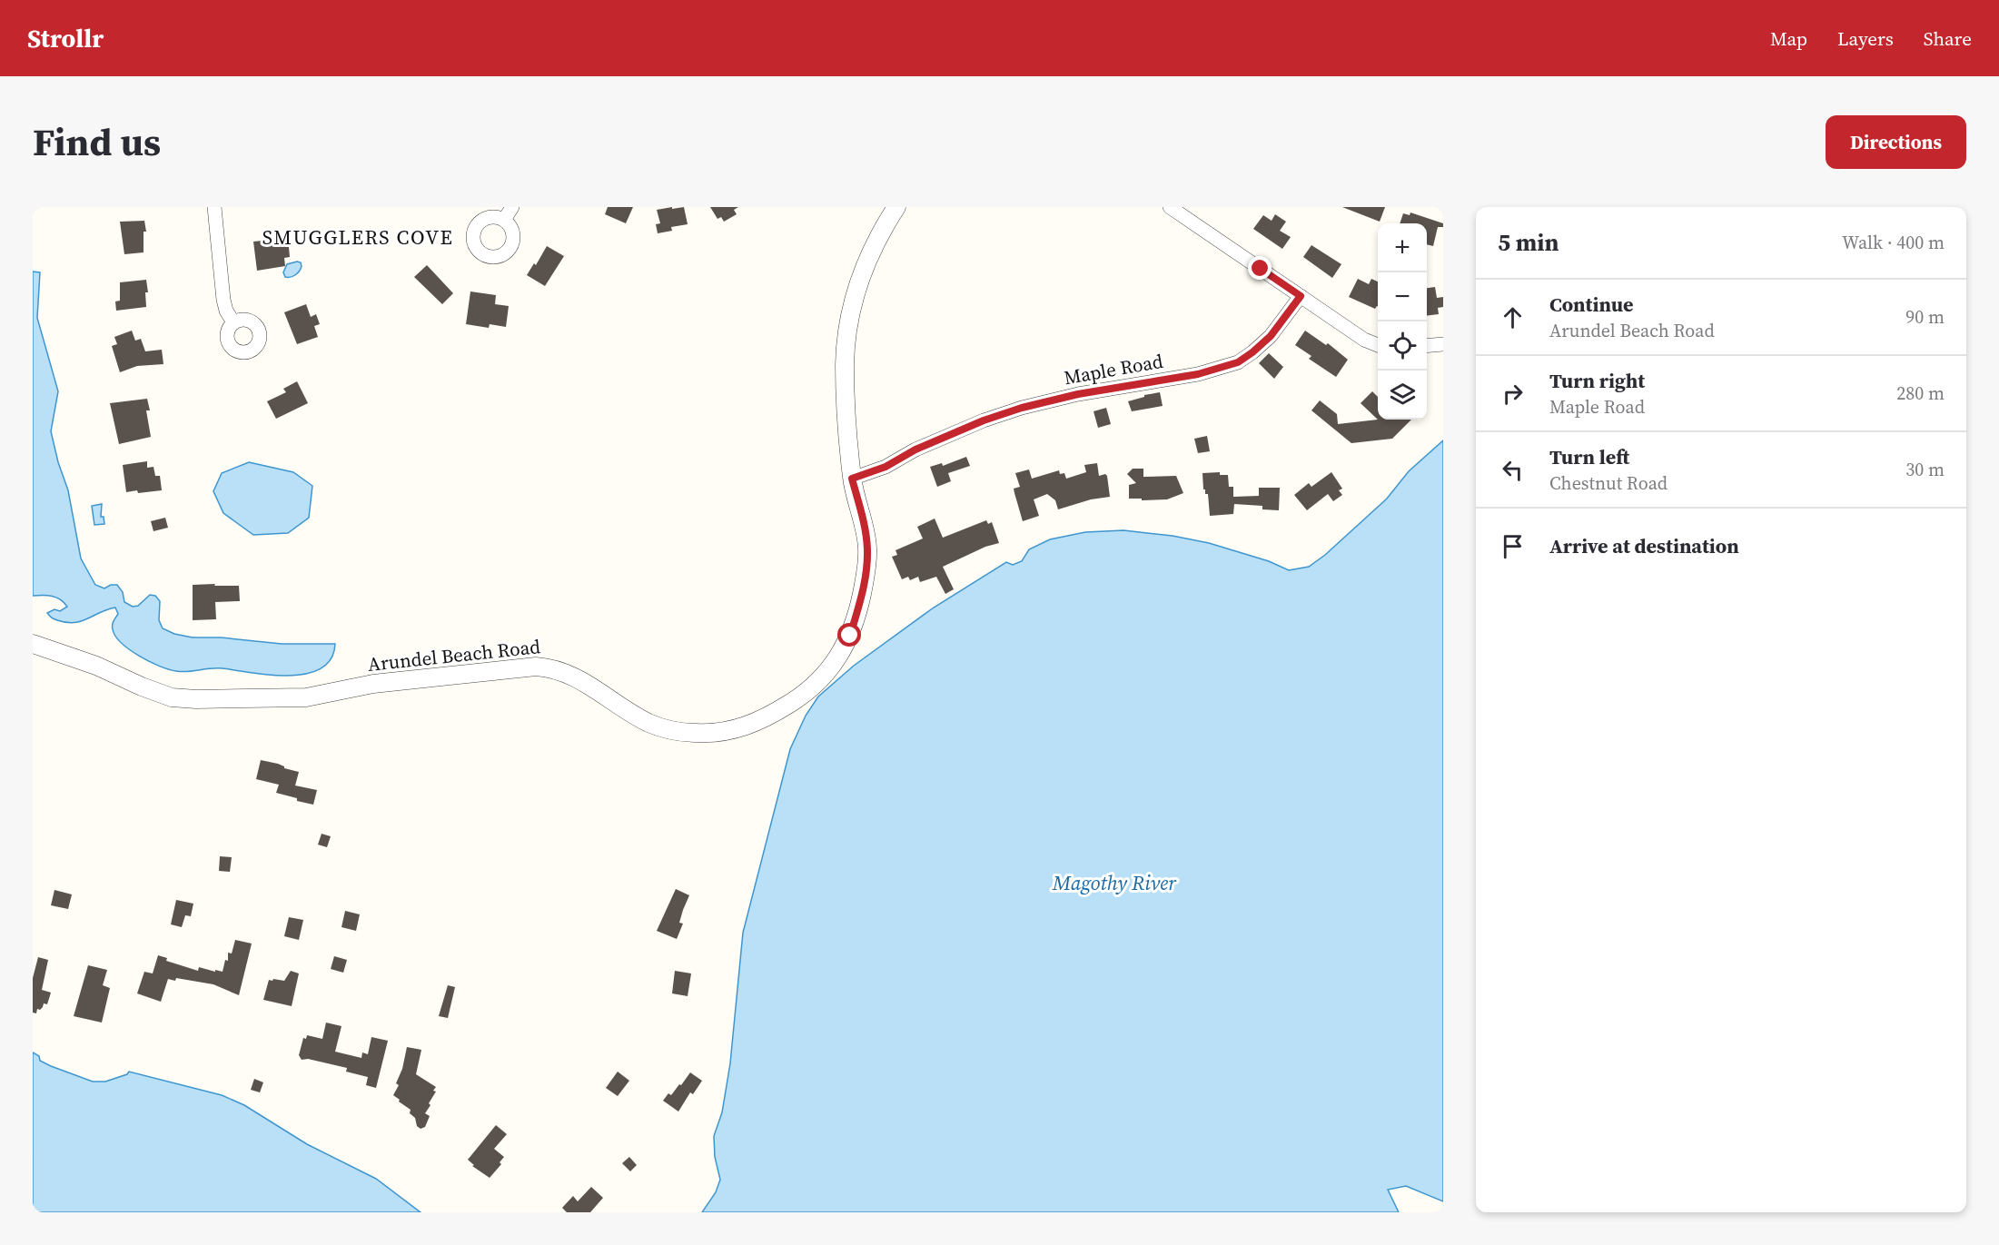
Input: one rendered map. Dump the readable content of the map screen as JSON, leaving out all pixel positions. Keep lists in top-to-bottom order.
{
  "streets": {
    "street": ["Maple Road", "Arundel Beach Road"]
  },
  "crossings": [
    ["Maple Road", "Arundel Beach Road"]
  ],
  "districts": ["SMUGGLERS COVE"],
  "water": ["Magothy River"],
  "page": {
    "header": "Strollr",
    "nav": ["Map", "Layers", "Share"],
    "title": "Find us",
    "buttons": "Directions",
    "heading": ["5 min", "Walk · 400 m"],
    "map_buttons": ["+", "−"],
    "list": [
      ["Continue", "Arundel Beach Road", "90 m"],
      ["Turn right", "Maple Road", "280 m"],
      ["Turn left", "Chestnut Road", "30 m"],
      "Arrive at destination"
    ]
  }
}
